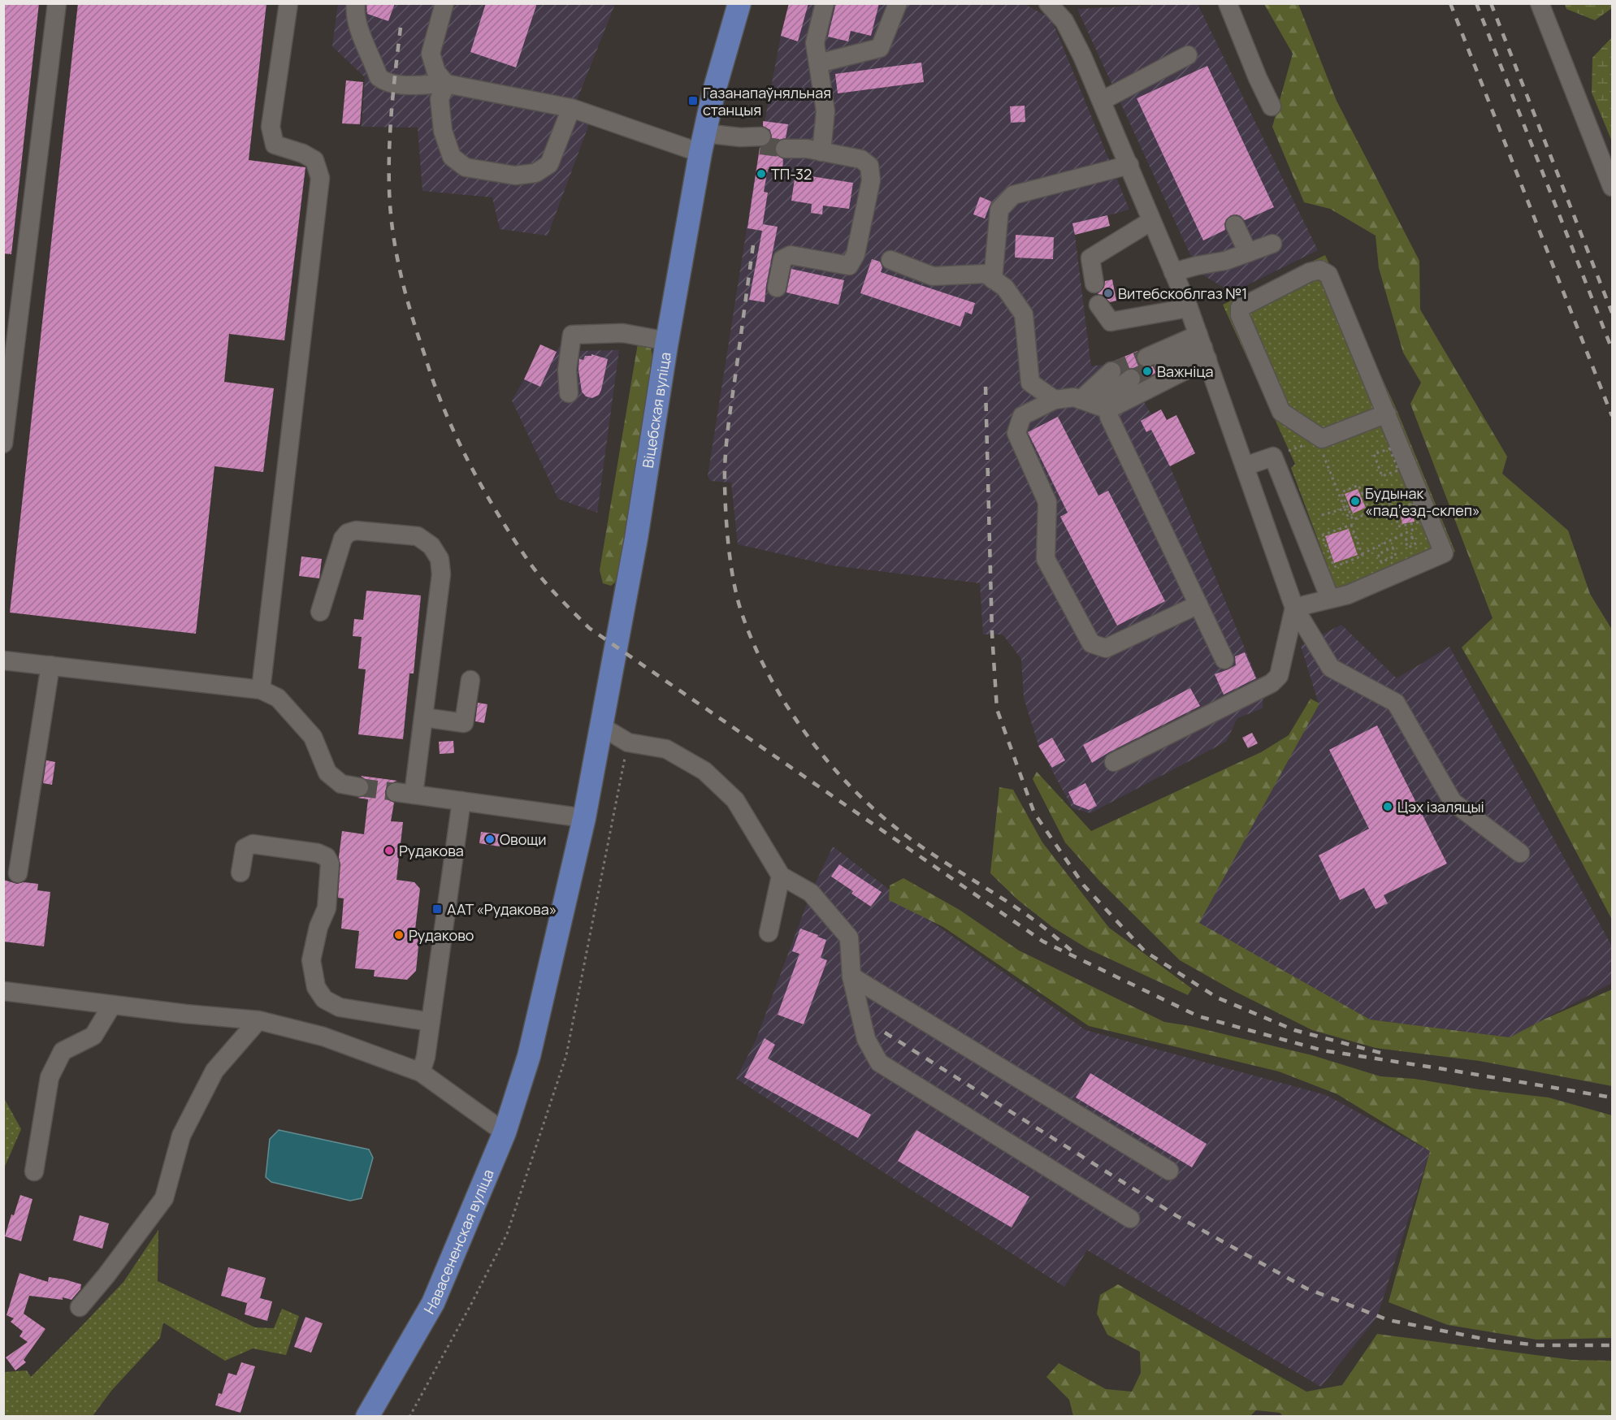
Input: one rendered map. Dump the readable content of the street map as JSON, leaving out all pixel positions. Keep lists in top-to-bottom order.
{
  "streets": {
    "main road": ["Віцебская вуліца", "Навасененская вуліца"]
  },
  "crossings": [
    ["Віцебская вуліца", "Навасененская вуліца"]
  ],
  "places": {
    "transit": ["Газанапаўняльная станцыя", "ААТ «Рудакова»"],
    "other": [
      "ТП-32",
      "Витебскоблгаз №1",
      "Важніца",
      "Будынак «падʼезд-склеп»",
      "Цэх ізаляцыі",
      "Овощи",
      "Рудакова",
      "Рудаково"
    ]
  }
}
